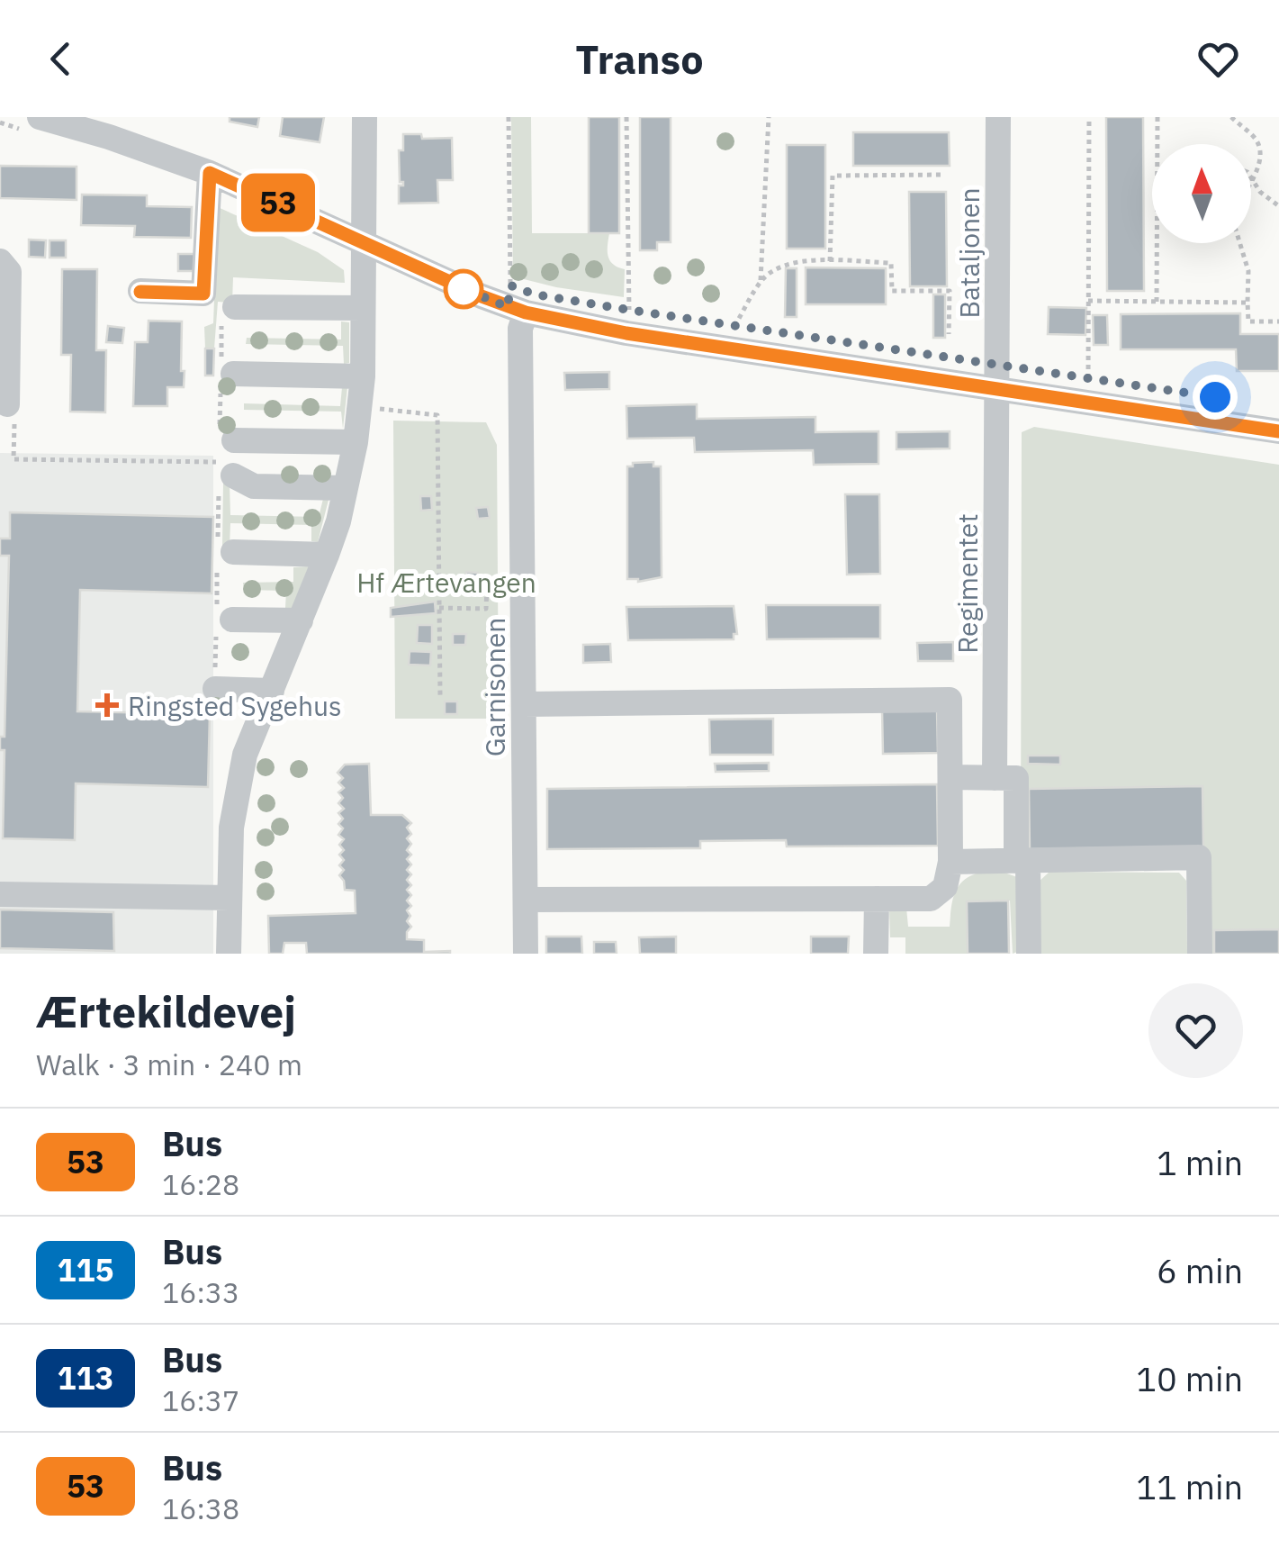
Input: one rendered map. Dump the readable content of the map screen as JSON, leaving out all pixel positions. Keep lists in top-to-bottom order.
{
  "streets": {
    "street": ["Bataljonen", "Regimentet", "Garnisonen"]
  },
  "crossings": [
    ["Bataljonen", "Regimentet"]
  ],
  "parks": ["Hf Ærtevangen"],
  "places": {
    "health": ["Ringsted Sygehus"]
  },
  "lines": ["bus line 53"],
  "north": "top",
  "page": {
    "header": "Transo",
    "on_map": "53",
    "heading": ["Ærtekildevej", "Walk · 3 min · 240 m"],
    "list": [
      {
        "mark": "53",
        "name": "Bus",
        "note": "16:28",
        "value": "1 min"
      },
      {
        "mark": "115",
        "name": "Bus",
        "note": "16:33",
        "value": "6 min"
      },
      {
        "mark": "113",
        "name": "Bus",
        "note": "16:37",
        "value": "10 min"
      },
      {
        "mark": "53",
        "name": "Bus",
        "note": "16:38",
        "value": "11 min"
      }
    ]
  }
}
